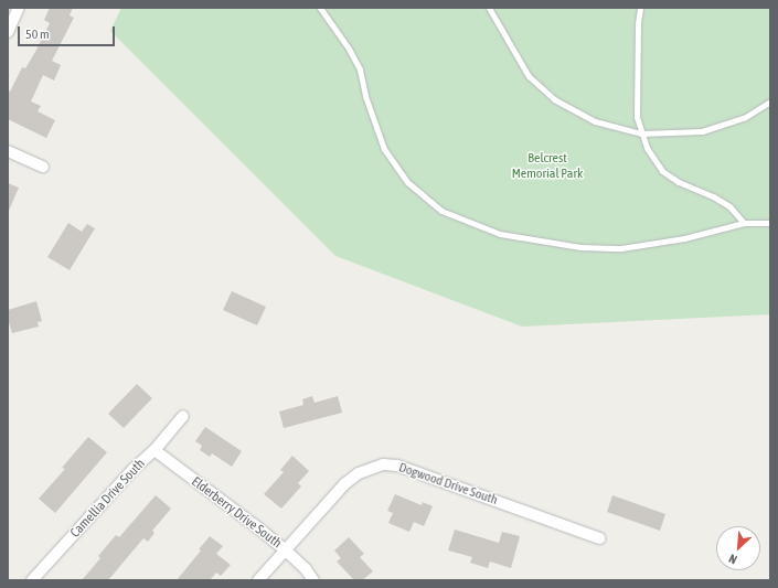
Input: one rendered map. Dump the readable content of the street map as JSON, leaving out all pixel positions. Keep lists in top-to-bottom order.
{
  "streets": {
    "street": ["Dogwood Drive South", "Camellia Drive South", "Elderberry Drive South"]
  },
  "crossings": [
    ["Dogwood Drive South", "Elderberry Drive South"],
    ["Camellia Drive South", "Elderberry Drive South"]
  ],
  "parks": ["Belcrest Memorial Park"],
  "scale_bar": "50 m",
  "north": "bottom left"
}
